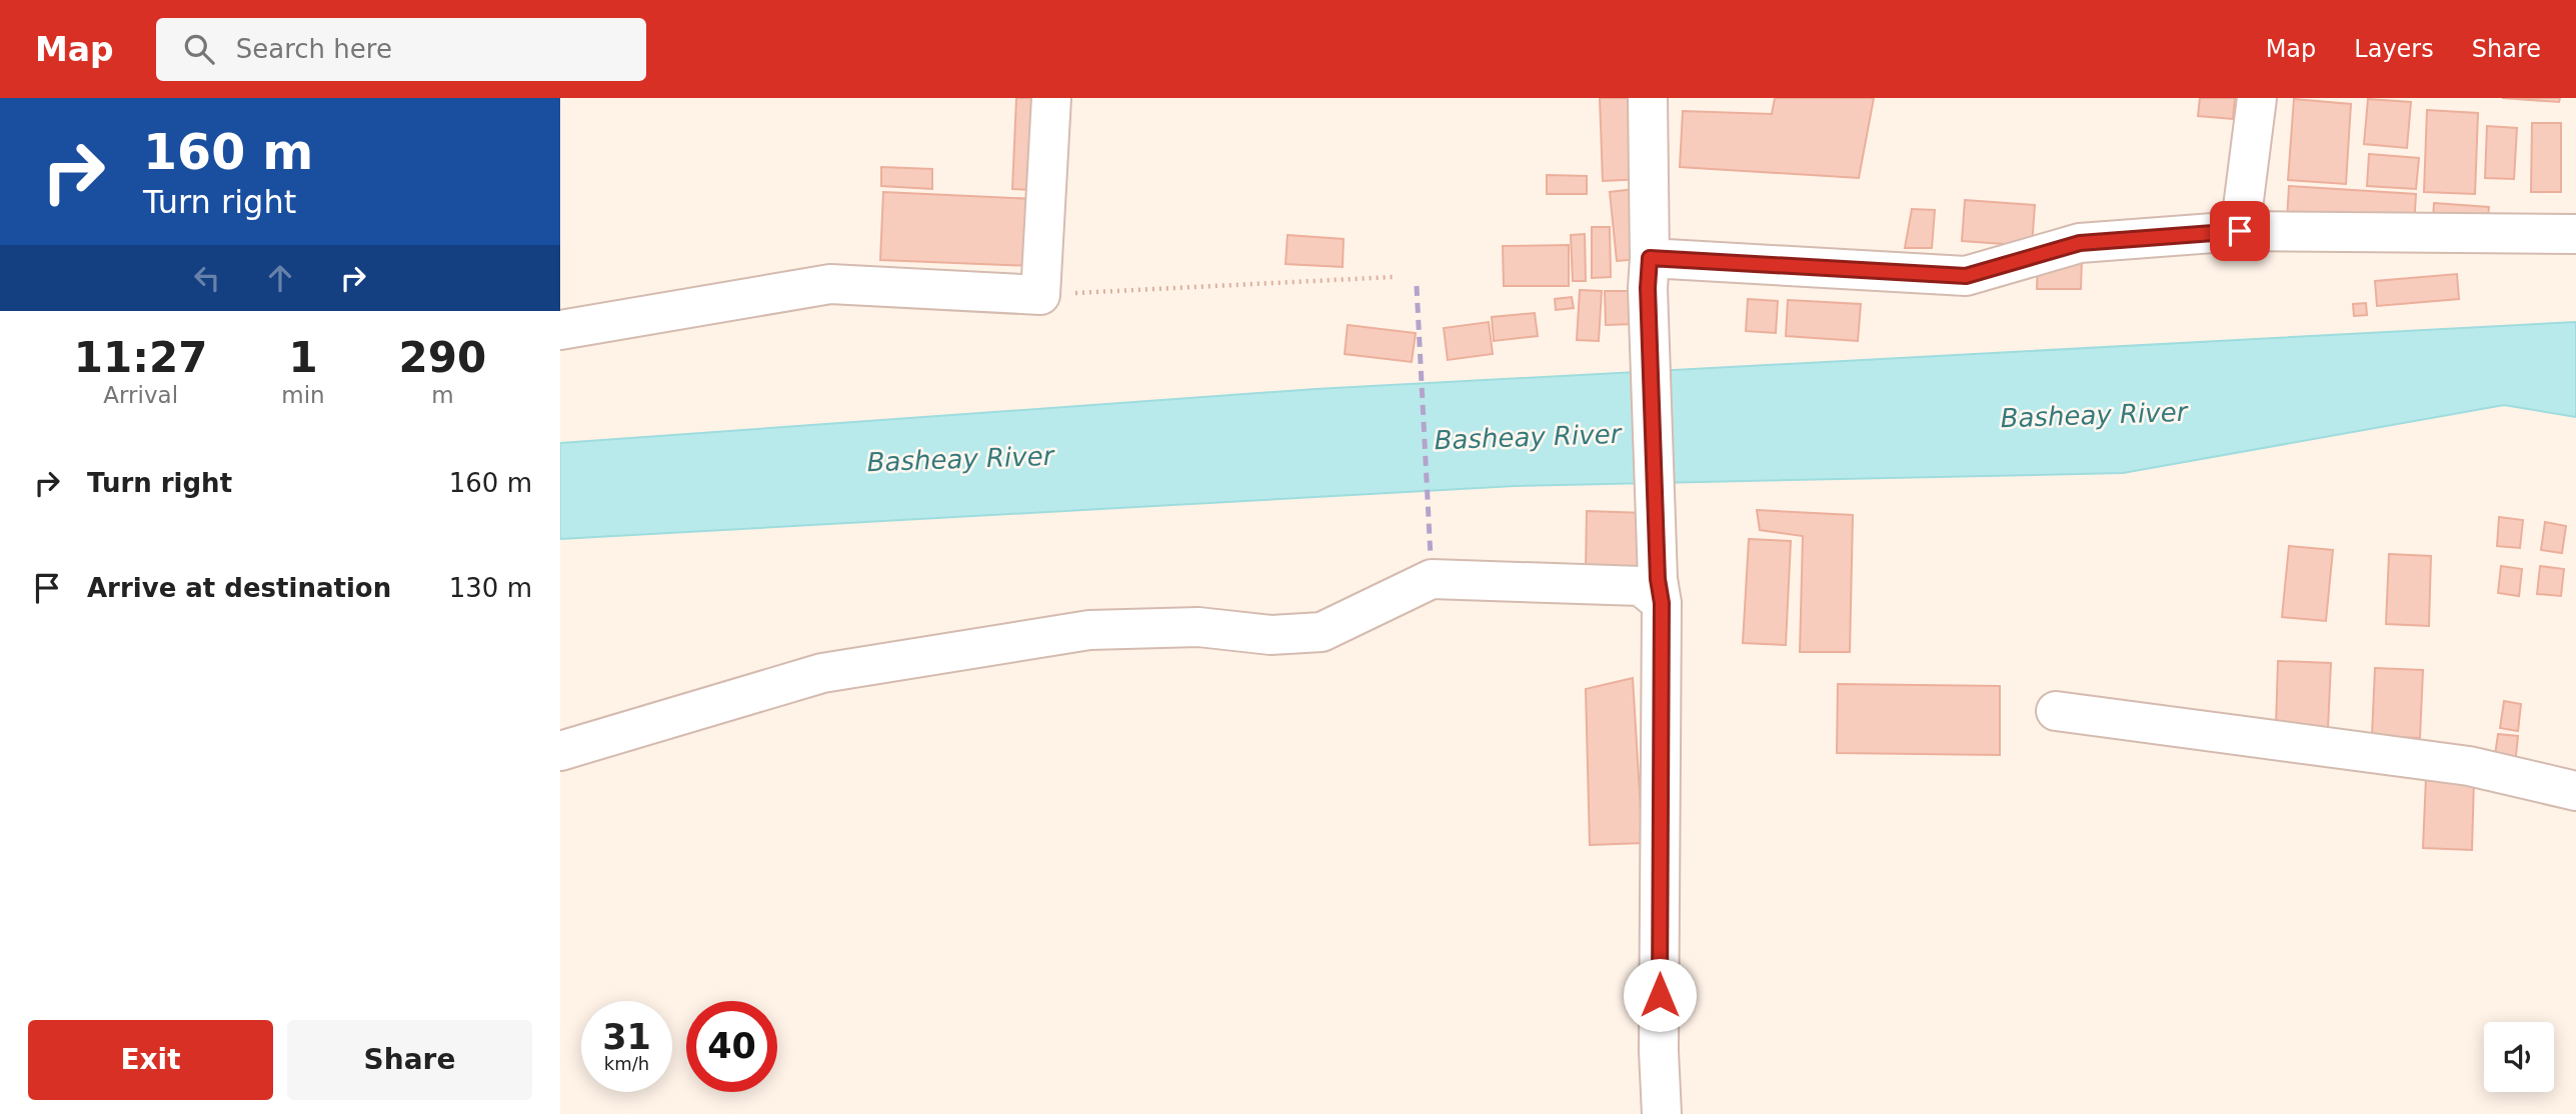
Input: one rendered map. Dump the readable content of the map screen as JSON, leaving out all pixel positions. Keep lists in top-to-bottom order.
{
  "water": ["Basheay River"],
  "page": {
    "header": "Map",
    "search": "Search here",
    "nav": ["Map", "Layers", "Share"],
    "turn": ["160 m", "Turn right"],
    "eta": [
      "11:27",
      "Arrival",
      "1",
      "min",
      "290",
      "m"
    ],
    "list": [
      {
        "name": "Turn right",
        "value": "160 m"
      },
      {
        "name": "Arrive at destination",
        "value": "130 m"
      }
    ],
    "speed": "31 km/h",
    "limit": "40",
    "buttons": ["Exit", "Share"]
  }
}
